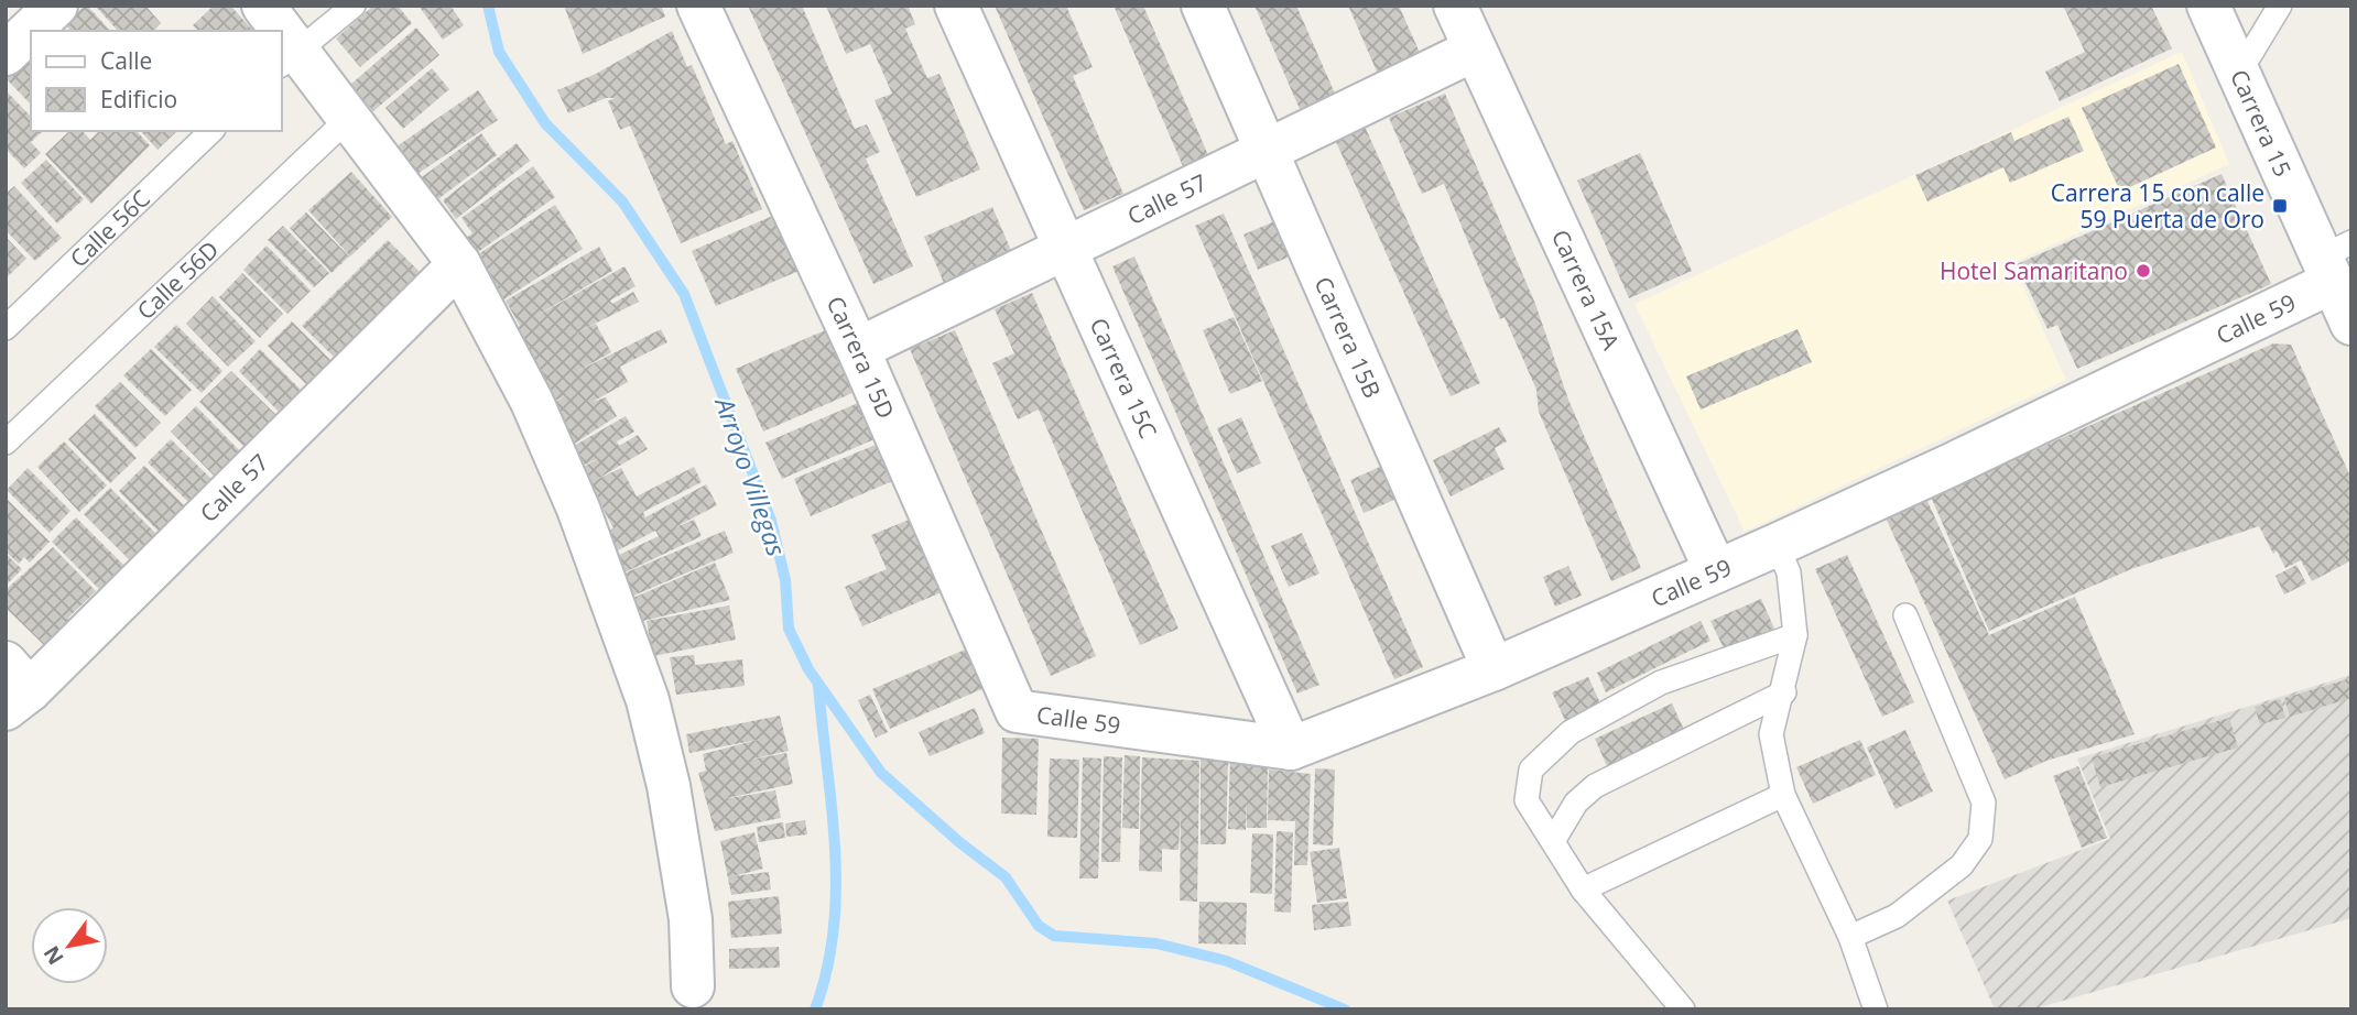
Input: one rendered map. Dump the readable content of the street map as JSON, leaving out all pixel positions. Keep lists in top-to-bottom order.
{
  "streets": {
    "street": [
      "Carrera 15",
      "Calle 57",
      "Carrera 15A",
      "Calle 59",
      "Carrera 15B",
      "Carrera 15D",
      "Carrera 15C"
    ],
    "lane": ["Calle 56C", "Calle 56D"]
  },
  "crossings": [
    ["Carrera 15", "Calle 59"],
    ["Calle 57", "Carrera 15A"],
    ["Calle 57", "Carrera 15B"],
    ["Calle 57", "Carrera 15D"],
    ["Calle 57", "Carrera 15C"],
    ["Carrera 15A", "Calle 59"],
    ["Calle 59", "Carrera 15B"],
    ["Calle 59", "Carrera 15D"],
    ["Calle 59", "Carrera 15C"]
  ],
  "water": ["Arroyo Villegas"],
  "places": {
    "transit": ["Carrera 15 con calle 59 Puerta de Oro"],
    "other": ["Hotel Samaritano"]
  },
  "legend": ["Calle", "Edificio"],
  "north": "bottom left"
}
